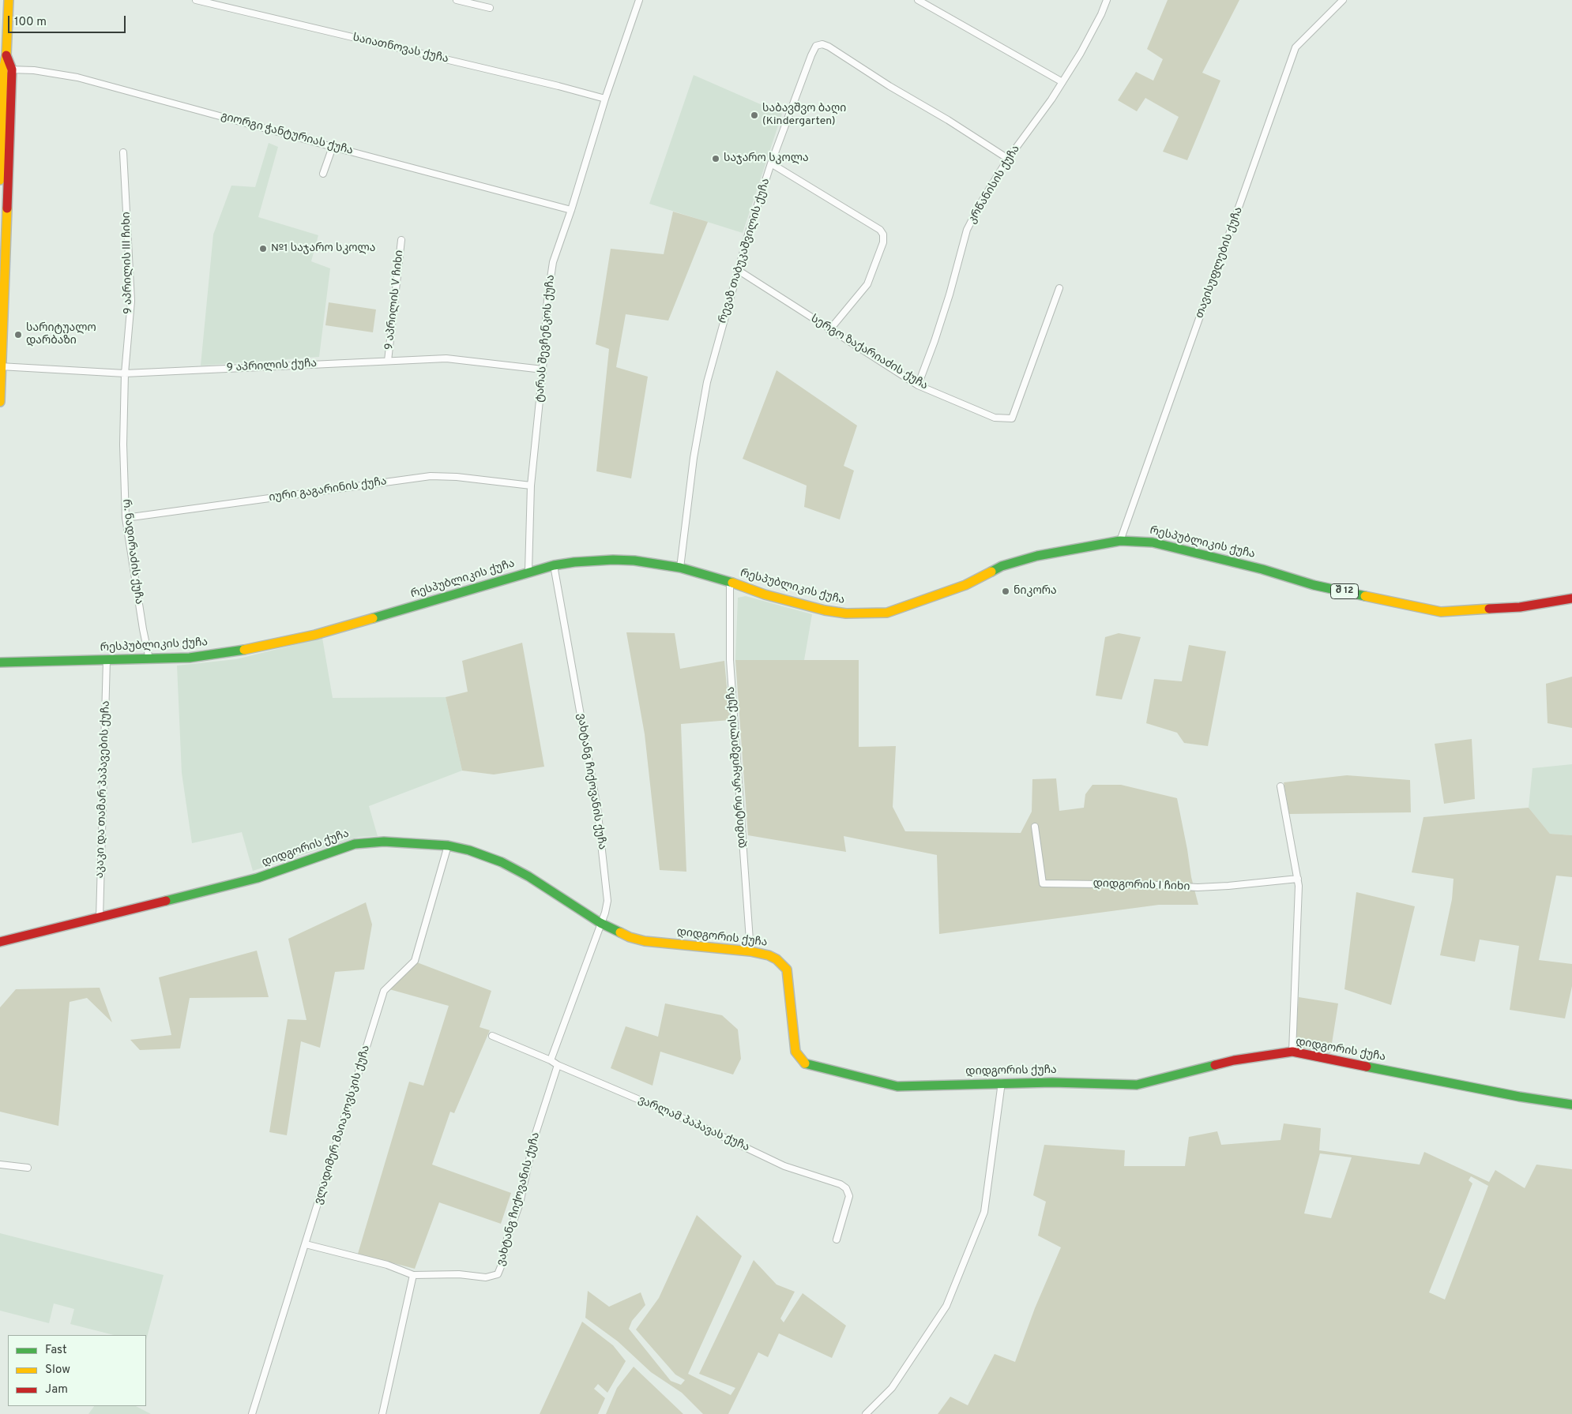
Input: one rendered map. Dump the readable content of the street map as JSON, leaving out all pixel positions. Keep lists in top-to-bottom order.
{
  "streets": {
    "street": [
      "საიათნოვას ქუჩა",
      "გიორგი ჭანტურიას ქუჩა",
      "კრწანისის ქუჩა",
      "რევაზ თაბუკაშვილის ქუჩა",
      "9 აპრილის III ჩიხი",
      "თავისუფლების ქუჩა",
      "9 აპრილის V ჩიხი",
      "ტარას შევჩენკოს ქუჩა",
      "სერგო ზაქარიაძის ქუჩა",
      "9 აპრილის ქუჩა",
      "იური გაგარინის ქუჩა",
      "რესპუბლიკის ქუჩა",
      "რ. ნადირაძის ქუჩა",
      "შ 12",
      "დიმიტრი არაყიშვილის ქუჩა",
      "ვახტანგ ჩიქოვანის ქუჩა",
      "აკაკი და თამარ პაპავების ქუჩა",
      "დიდგორის ქუჩა",
      "დიდგორის I ჩიხი",
      "ვარლამ პაპავას ქუჩა",
      "ვლადიმერ მაიაკოვსკის ქუჩა"
    ]
  },
  "crossings": [
    ["საიათნოვას ქუჩა", "ტარას შევჩენკოს ქუჩა"],
    ["გიორგი ჭანტურიას ქუჩა", "ტარას შევჩენკოს ქუჩა"],
    ["კრწანისის ქუჩა", "რევაზ თაბუკაშვილის ქუჩა"],
    ["კრწანისის ქუჩა", "სერგო ზაქარიაძის ქუჩა"],
    ["რევაზ თაბუკაშვილის ქუჩა", "სერგო ზაქარიაძის ქუჩა"],
    ["რევაზ თაბუკაშვილის ქუჩა", "რესპუბლიკის ქუჩა"],
    ["9 აპრილის III ჩიხი", "9 აპრილის ქუჩა"],
    ["9 აპრილის III ჩიხი", "რ. ნადირაძის ქუჩა"],
    ["თავისუფლების ქუჩა", "რესპუბლიკის ქუჩა"],
    ["9 აპრილის V ჩიხი", "9 აპრილის ქუჩა"],
    ["ტარას შევჩენკოს ქუჩა", "9 აპრილის ქუჩა"],
    ["ტარას შევჩენკოს ქუჩა", "იური გაგარინის ქუჩა"],
    ["ტარას შევჩენკოს ქუჩა", "რესპუბლიკის ქუჩა"],
    ["9 აპრილის ქუჩა", "რ. ნადირაძის ქუჩა"],
    ["იური გაგარინის ქუჩა", "რ. ნადირაძის ქუჩა"],
    ["რესპუბლიკის ქუჩა", "რ. ნადირაძის ქუჩა"],
    ["რესპუბლიკის ქუჩა", "დიმიტრი არაყიშვილის ქუჩა"],
    ["რესპუბლიკის ქუჩა", "ვახტანგ ჩიქოვანის ქუჩა"],
    ["რესპუბლიკის ქუჩა", "აკაკი და თამარ პაპავების ქუჩა"],
    ["დიმიტრი არაყიშვილის ქუჩა", "დიდგორის ქუჩა"],
    ["ვახტანგ ჩიქოვანის ქუჩა", "დიდგორის ქუჩა"],
    ["ვახტანგ ჩიქოვანის ქუჩა", "ვარლამ პაპავას ქუჩა"],
    ["აკაკი და თამარ პაპავების ქუჩა", "დიდგორის ქუჩა"],
    ["დიდგორის ქუჩა", "ვლადიმერ მაიაკოვსკის ქუჩა"]
  ],
  "places": [
    "საბავშვო ბაღი (Kindergarten)",
    "საჯარო სკოლა",
    "№1 საჯარო სკოლა",
    "სარიტუალო დარბაზი",
    "ნიკორა"
  ],
  "legend": ["Fast", "Slow", "Jam"],
  "scale_bar": "100 m"
}
